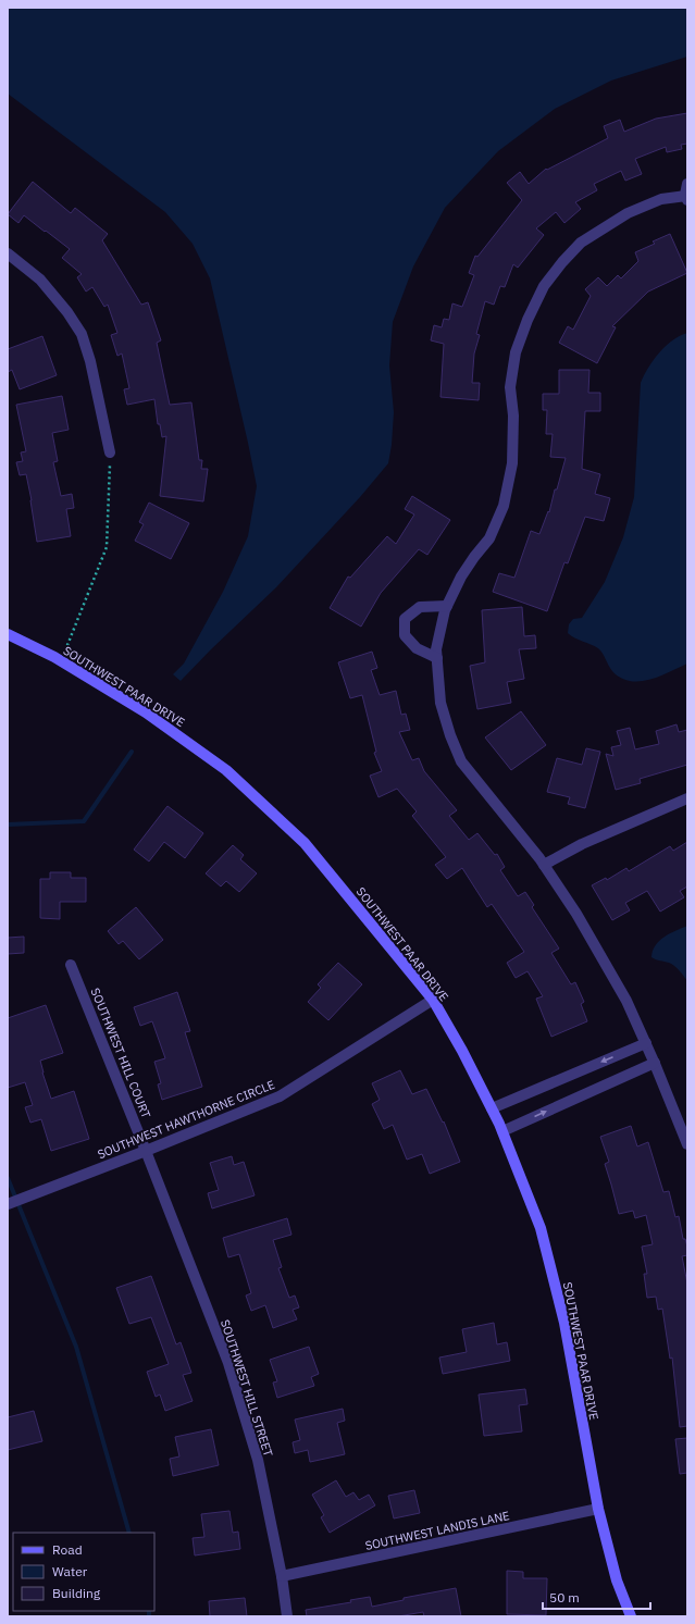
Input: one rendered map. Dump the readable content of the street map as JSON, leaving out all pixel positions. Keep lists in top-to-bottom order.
{
  "streets": {
    "street": [
      "SOUTHWEST PAAR DRIVE",
      "SOUTHWEST HILL COURT",
      "SOUTHWEST HAWTHORNE CIRCLE",
      "SOUTHWEST HILL STREET",
      "SOUTHWEST LANDIS LANE"
    ]
  },
  "crossings": [
    ["SOUTHWEST PAAR DRIVE", "SOUTHWEST HAWTHORNE CIRCLE"],
    ["SOUTHWEST PAAR DRIVE", "SOUTHWEST LANDIS LANE"],
    ["SOUTHWEST HILL COURT", "SOUTHWEST HAWTHORNE CIRCLE"],
    ["SOUTHWEST HILL COURT", "SOUTHWEST HILL STREET"],
    ["SOUTHWEST HAWTHORNE CIRCLE", "SOUTHWEST HILL STREET"],
    ["SOUTHWEST HILL STREET", "SOUTHWEST LANDIS LANE"]
  ],
  "legend": ["Road", "Water", "Building"],
  "scale_bar": "50 m"
}
